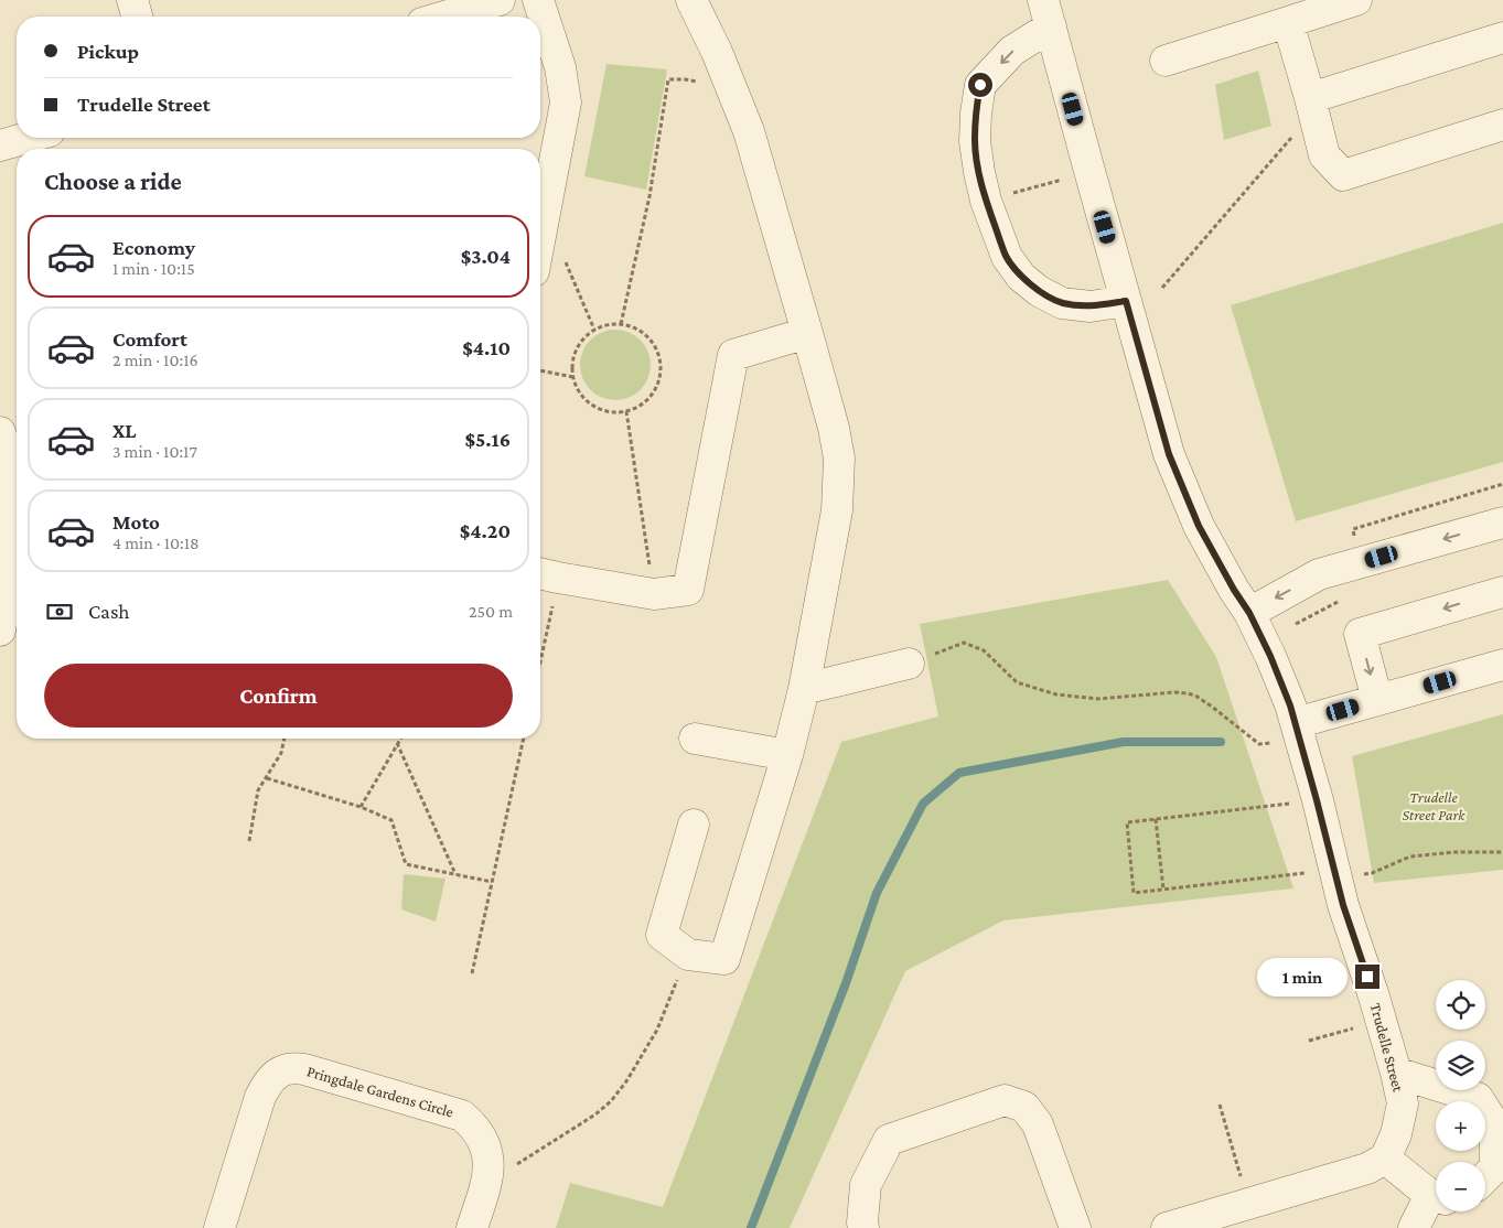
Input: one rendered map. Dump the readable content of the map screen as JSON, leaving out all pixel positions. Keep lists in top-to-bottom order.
{
  "streets": {
    "street": ["Trudelle Street", "Pringdale Gardens Circle"]
  },
  "parks": ["Trudelle Street Park"],
  "page": {
    "banner": ["Pickup", "Trudelle Street"],
    "heading": "Choose a ride",
    "list": [
      {
        "name": "Economy",
        "note": "1 min · 10:15",
        "value": "$3.04"
      },
      {
        "name": "Comfort",
        "note": "2 min · 10:16",
        "value": "$4.10"
      },
      {
        "name": "XL",
        "note": "3 min · 10:17",
        "value": "$5.16"
      },
      {
        "name": "Moto",
        "note": "4 min · 10:18",
        "value": "$4.20"
      }
    ],
    "pay": ["Cash", "250 m"],
    "buttons": "Confirm",
    "bubble": "1 min",
    "map_buttons": ["+", "−"]
  }
}
